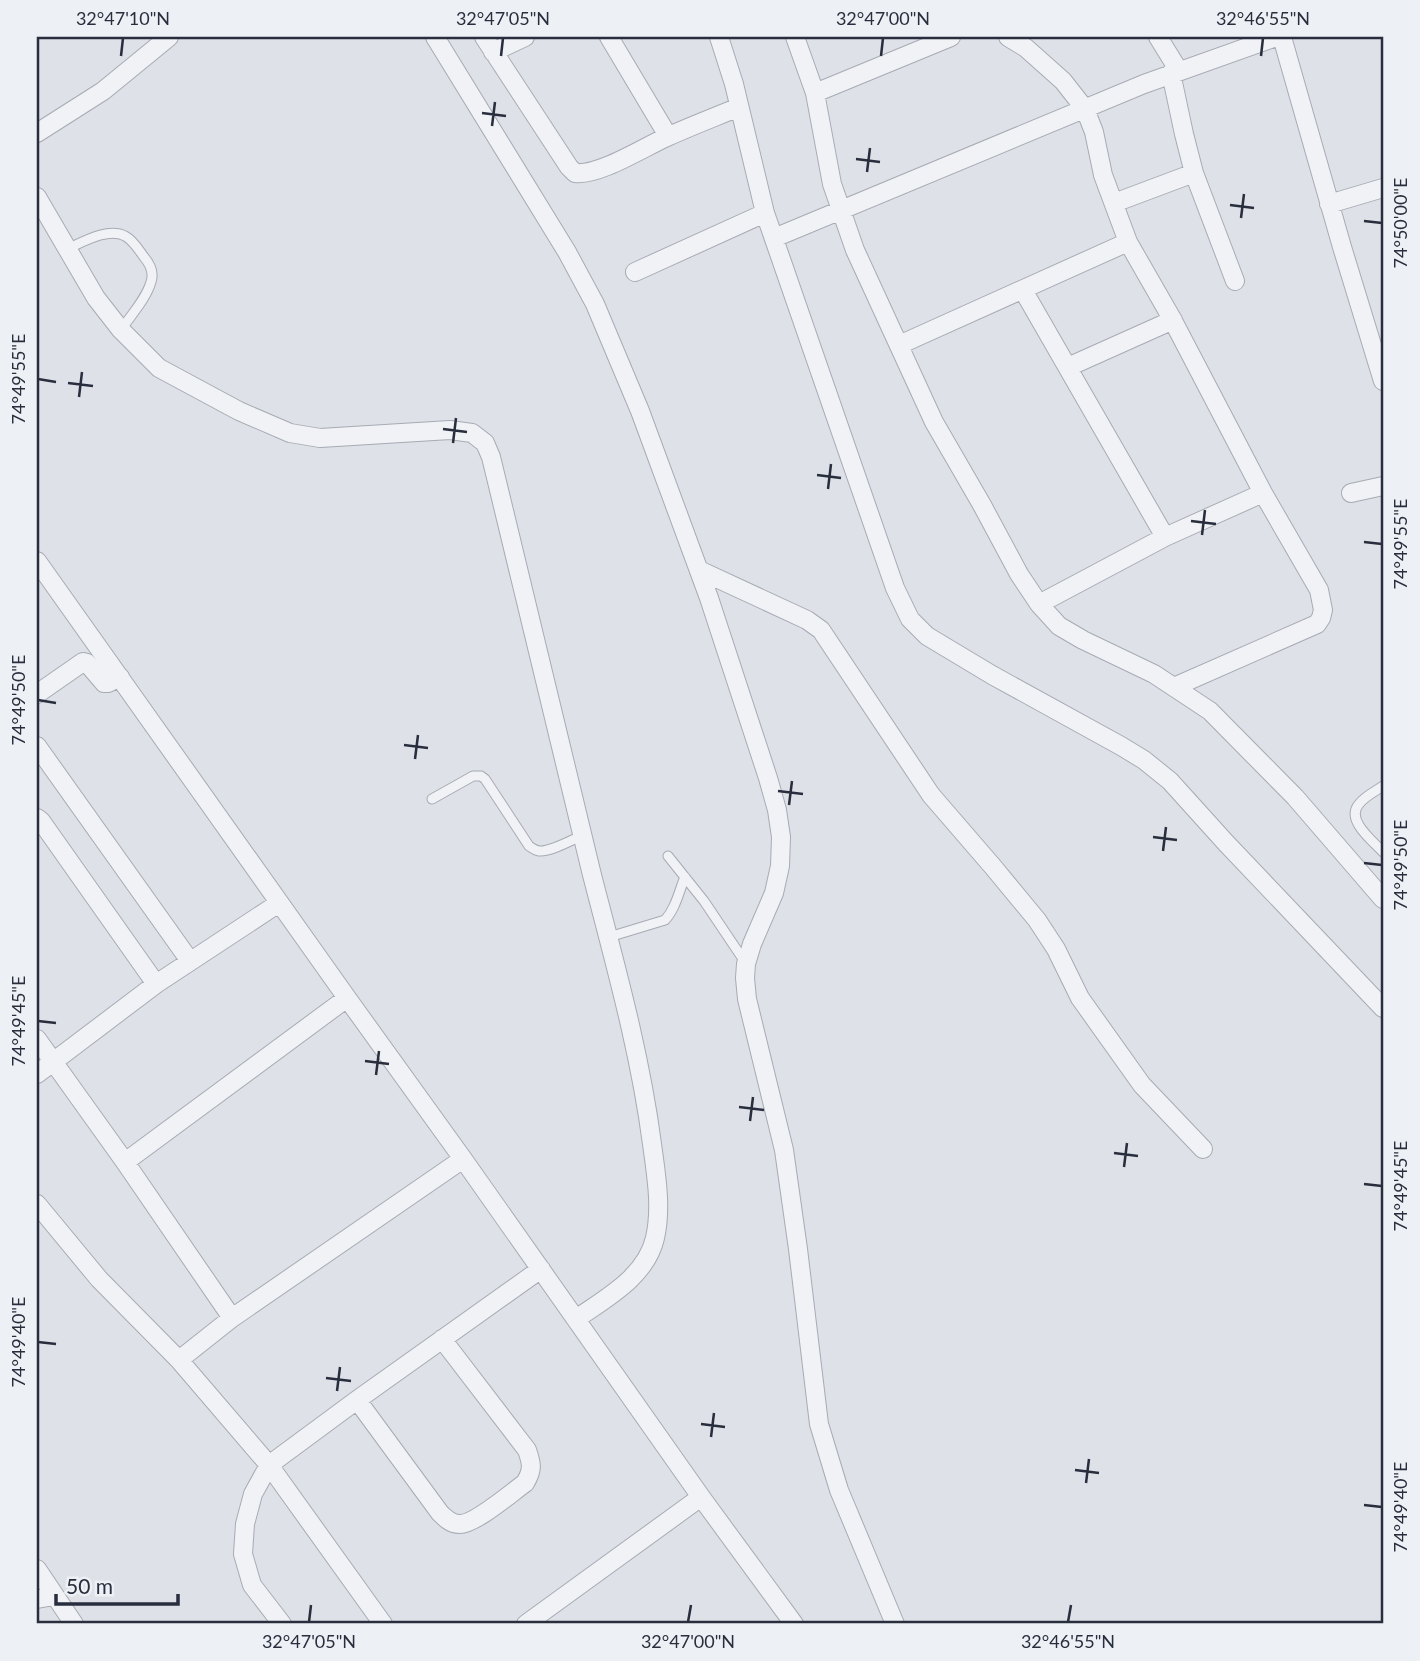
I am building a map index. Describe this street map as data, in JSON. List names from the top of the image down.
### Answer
{
  "scale_bar": "50 m",
  "coordinates": [
    "32°47'10\"N",
    "32°47'05\"N",
    "32°47'00\"N",
    "32°46'55\"N",
    "74°50'00\"E",
    "74°49'55\"E",
    "74°49'50\"E",
    "74°49'45\"E",
    "74°49'40\"E"
  ]
}
